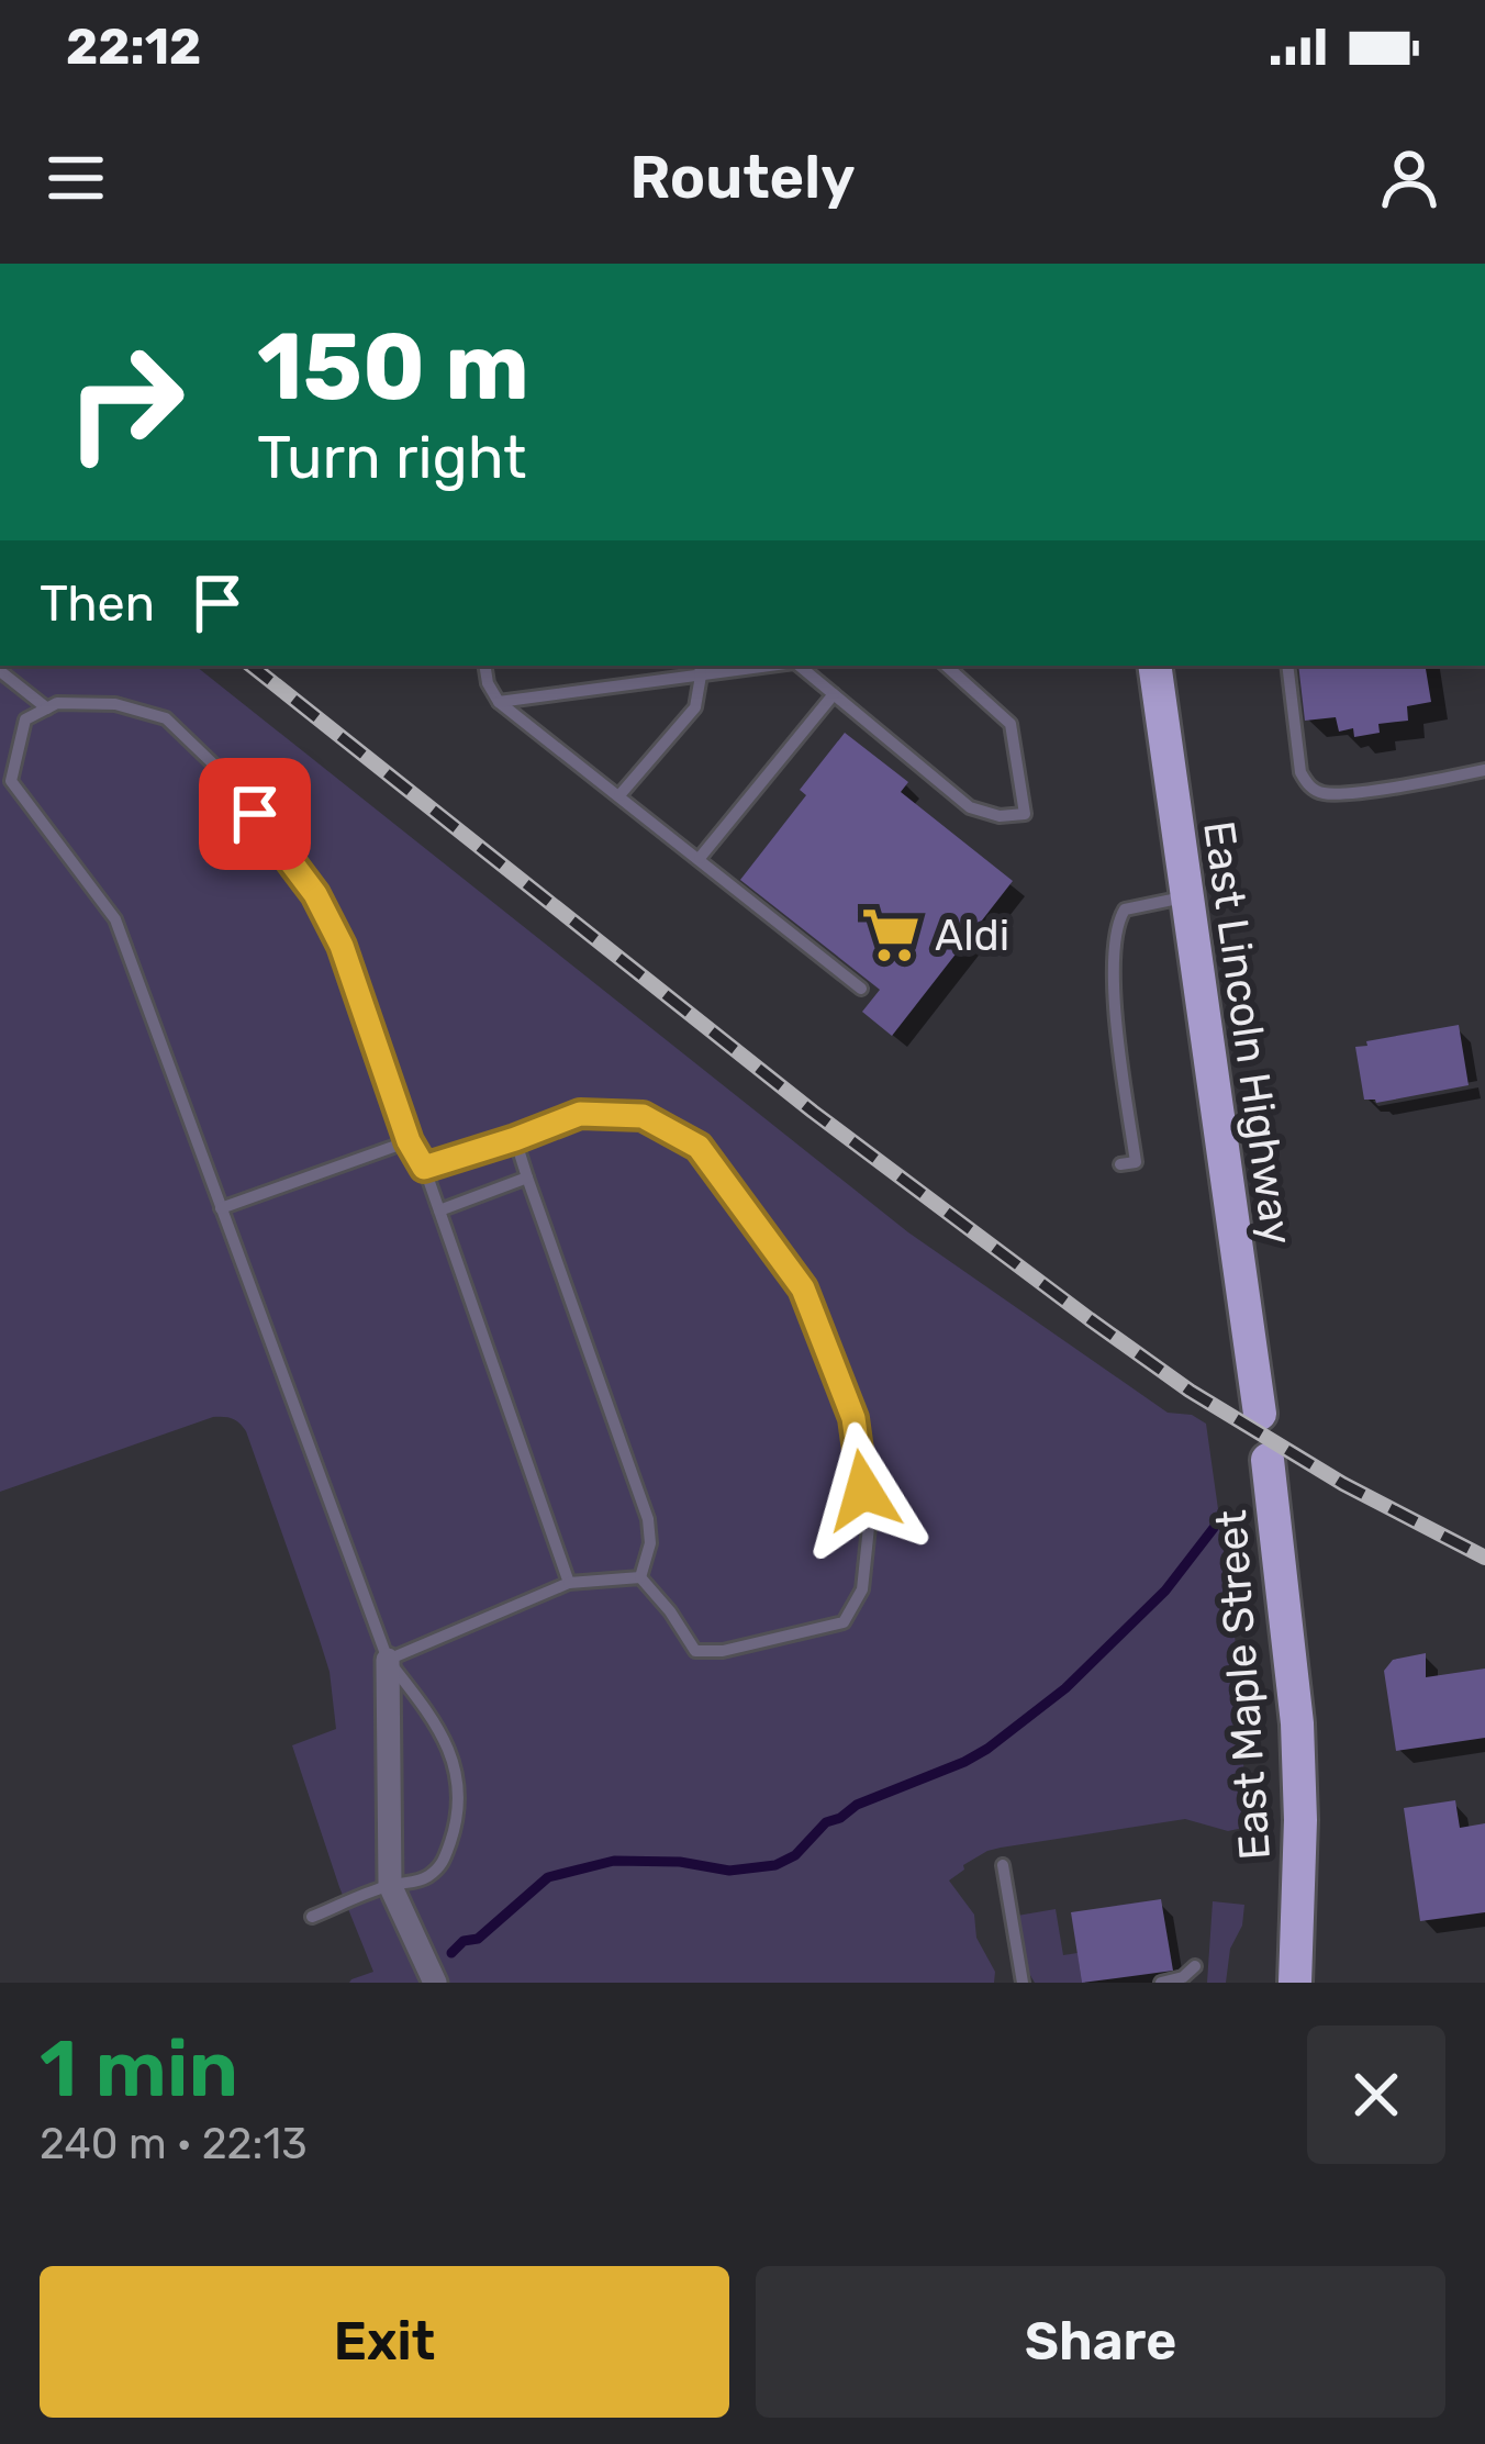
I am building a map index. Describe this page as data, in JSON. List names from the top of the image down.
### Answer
{
  "streets": {
    "main road": ["East Lincoln Highway", "East Maple Street"]
  },
  "places": {
    "supermarket": ["Aldi"]
  },
  "page": {
    "status": "22:12",
    "header": "Routely",
    "turn": ["150 m", "Turn right"],
    "then": "Then",
    "heading": ["1 min", "240 m · 22:13"],
    "buttons": ["Exit", "Share"]
  }
}
